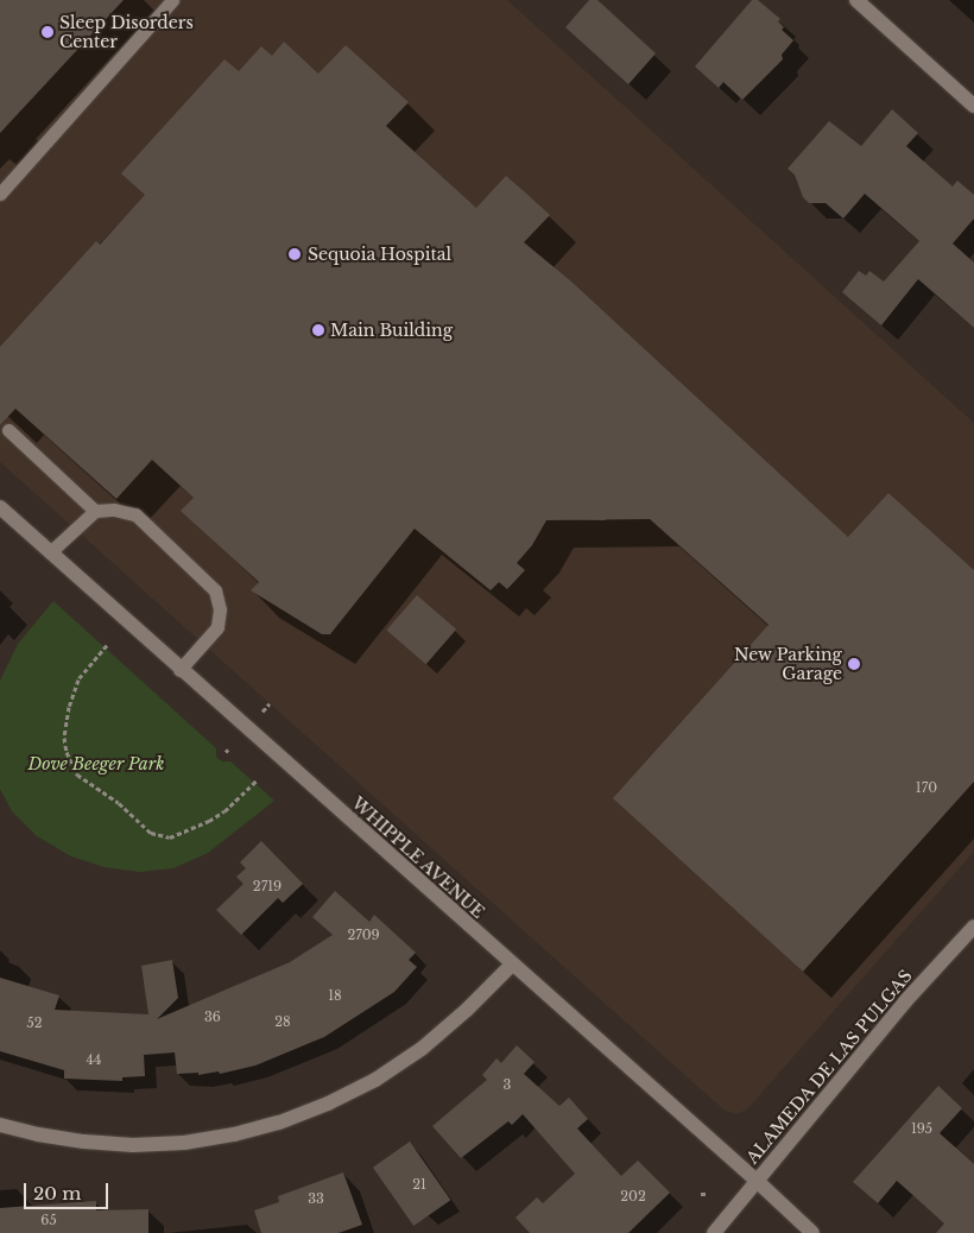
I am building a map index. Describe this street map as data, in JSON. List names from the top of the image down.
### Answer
{
  "streets": {
    "street": ["WHIPPLE AVENUE", "ALAMEDA DE LAS PULGAS"]
  },
  "crossings": [
    ["WHIPPLE AVENUE", "ALAMEDA DE LAS PULGAS"]
  ],
  "parks": ["Dove Beeger Park"],
  "places": [
    "Sleep Disorders Center",
    "Sequoia Hospital",
    "Main Building",
    "New Parking Garage"
  ],
  "house_numbers": [
    "170",
    "2719",
    "2709",
    "18",
    "36",
    "28",
    "52",
    "44",
    "3",
    "195",
    "21",
    "202",
    "33",
    "65"
  ],
  "scale_bar": "20 m"
}
